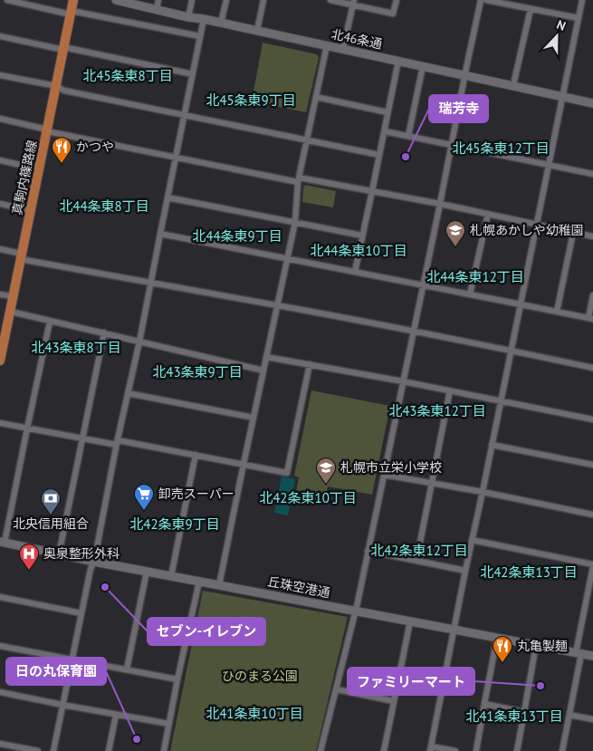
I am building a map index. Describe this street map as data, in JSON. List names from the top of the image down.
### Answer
{
  "streets": {
    "main road": ["北46条通", "真駒内篠路線", "丘珠空港通"]
  },
  "districts": [
    "北45条東8丁目",
    "北45条東9丁目",
    "北45条東12丁目",
    "北44条東8丁目",
    "北44条東9丁目",
    "北44条東10丁目",
    "北44条東12丁目",
    "北43条東8丁目",
    "北43条東9丁目",
    "北43条東12丁目",
    "北42条東10丁目",
    "北42条東9丁目",
    "北42条東12丁目",
    "北42条東13丁目",
    "北41条東10丁目",
    "北41条東13丁目"
  ],
  "parks": ["ひのまる公園"],
  "places": {
    "other": [
      "瑞芳寺",
      "セブン-イレブン",
      "ファミリーマート",
      "日の丸保育園"
    ],
    "restaurant": ["かつや", "丸亀製麺"],
    "school or university": ["札幌あかしや幼稚園", "札幌市立栄小学校"],
    "supermarket": ["卸売スーパー"],
    "bank": ["北央信用組合"],
    "hospital": ["奥泉整形外科"]
  },
  "north": "top"
}
